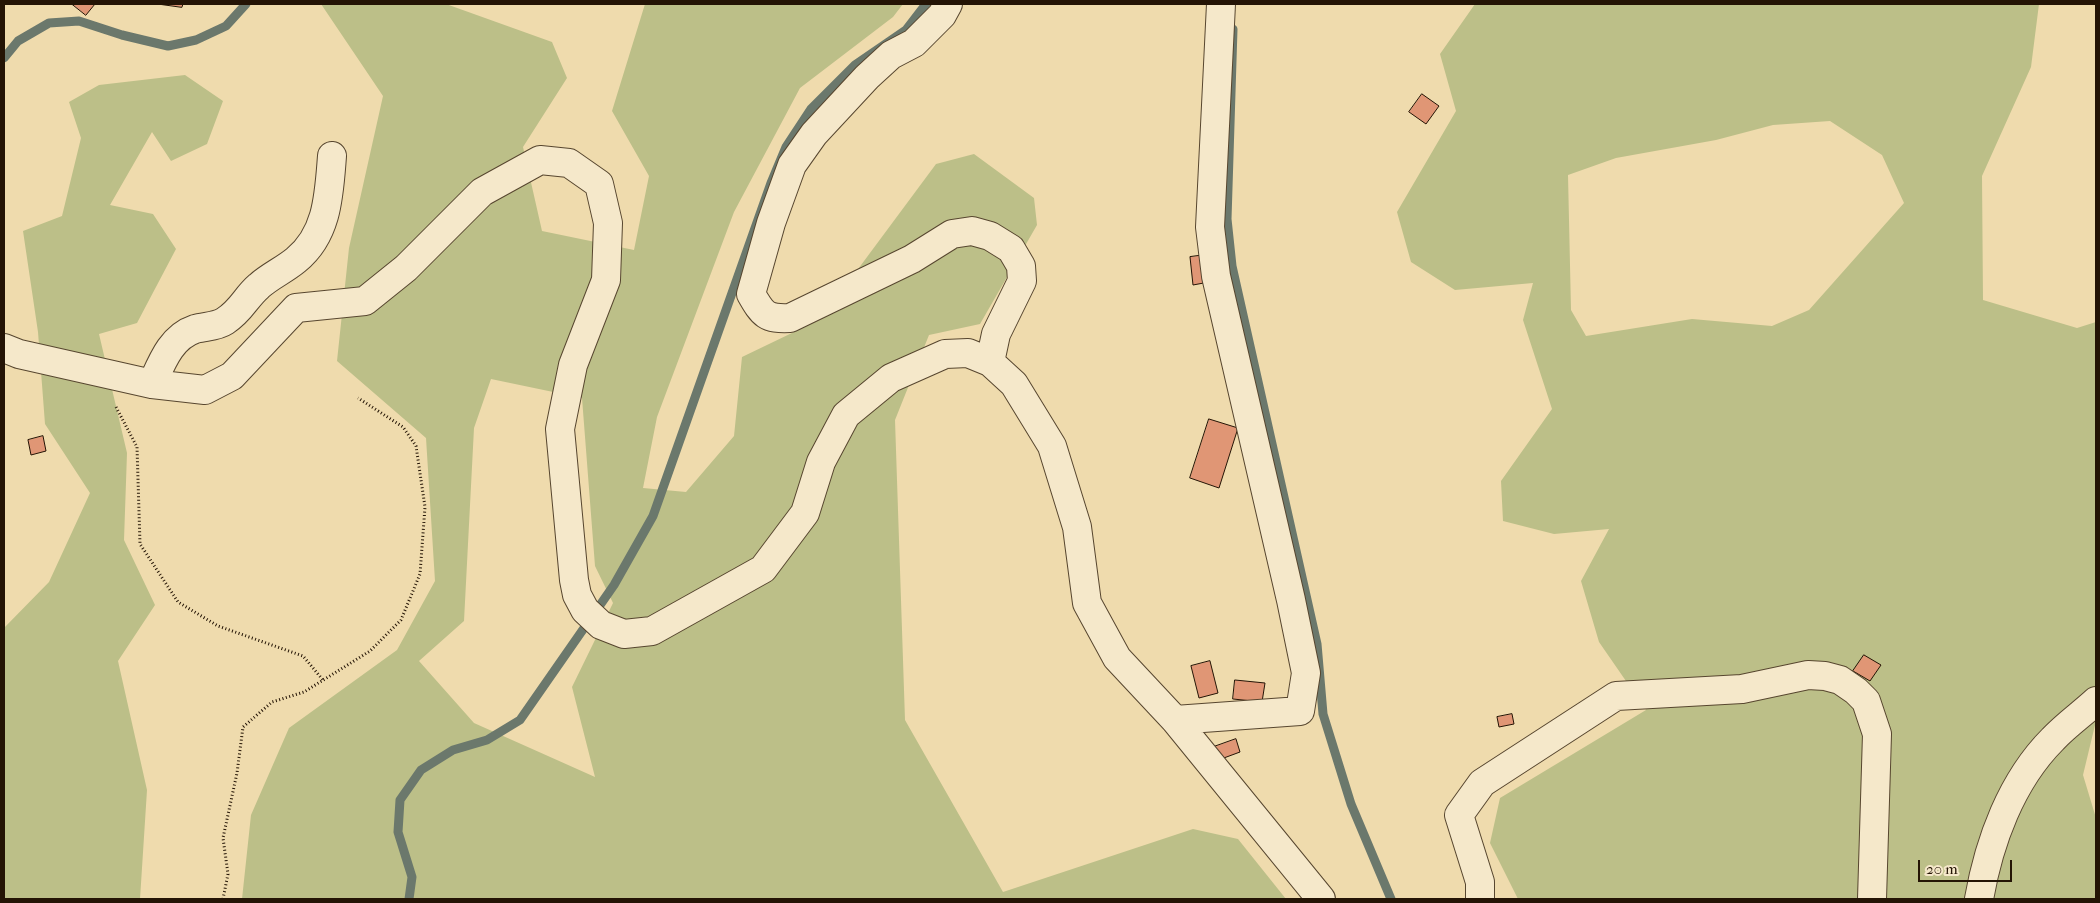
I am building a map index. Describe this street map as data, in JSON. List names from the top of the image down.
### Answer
{
  "scale_bar": "20 m"
}
